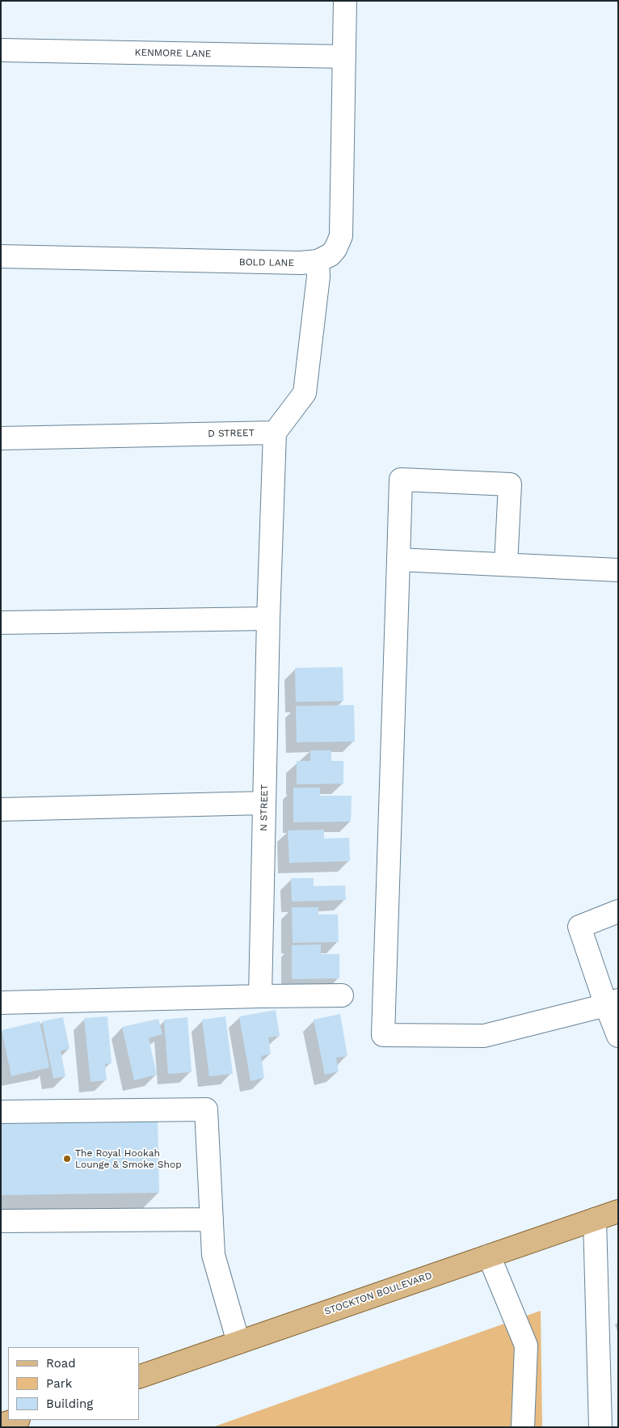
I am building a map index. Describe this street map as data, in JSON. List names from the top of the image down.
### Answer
{
  "streets": {
    "main road": ["STOCKTON BOULEVARD"],
    "street": [
      "KENMORE LANE",
      "BOLD LANE",
      "D STREET",
      "N STREET"
    ]
  },
  "crossings": [
    ["KENMORE LANE", "BOLD LANE"]
  ],
  "places": ["The Royal Hookah Lounge & Smoke Shop"],
  "legend": ["Road", "Park", "Building"]
}
